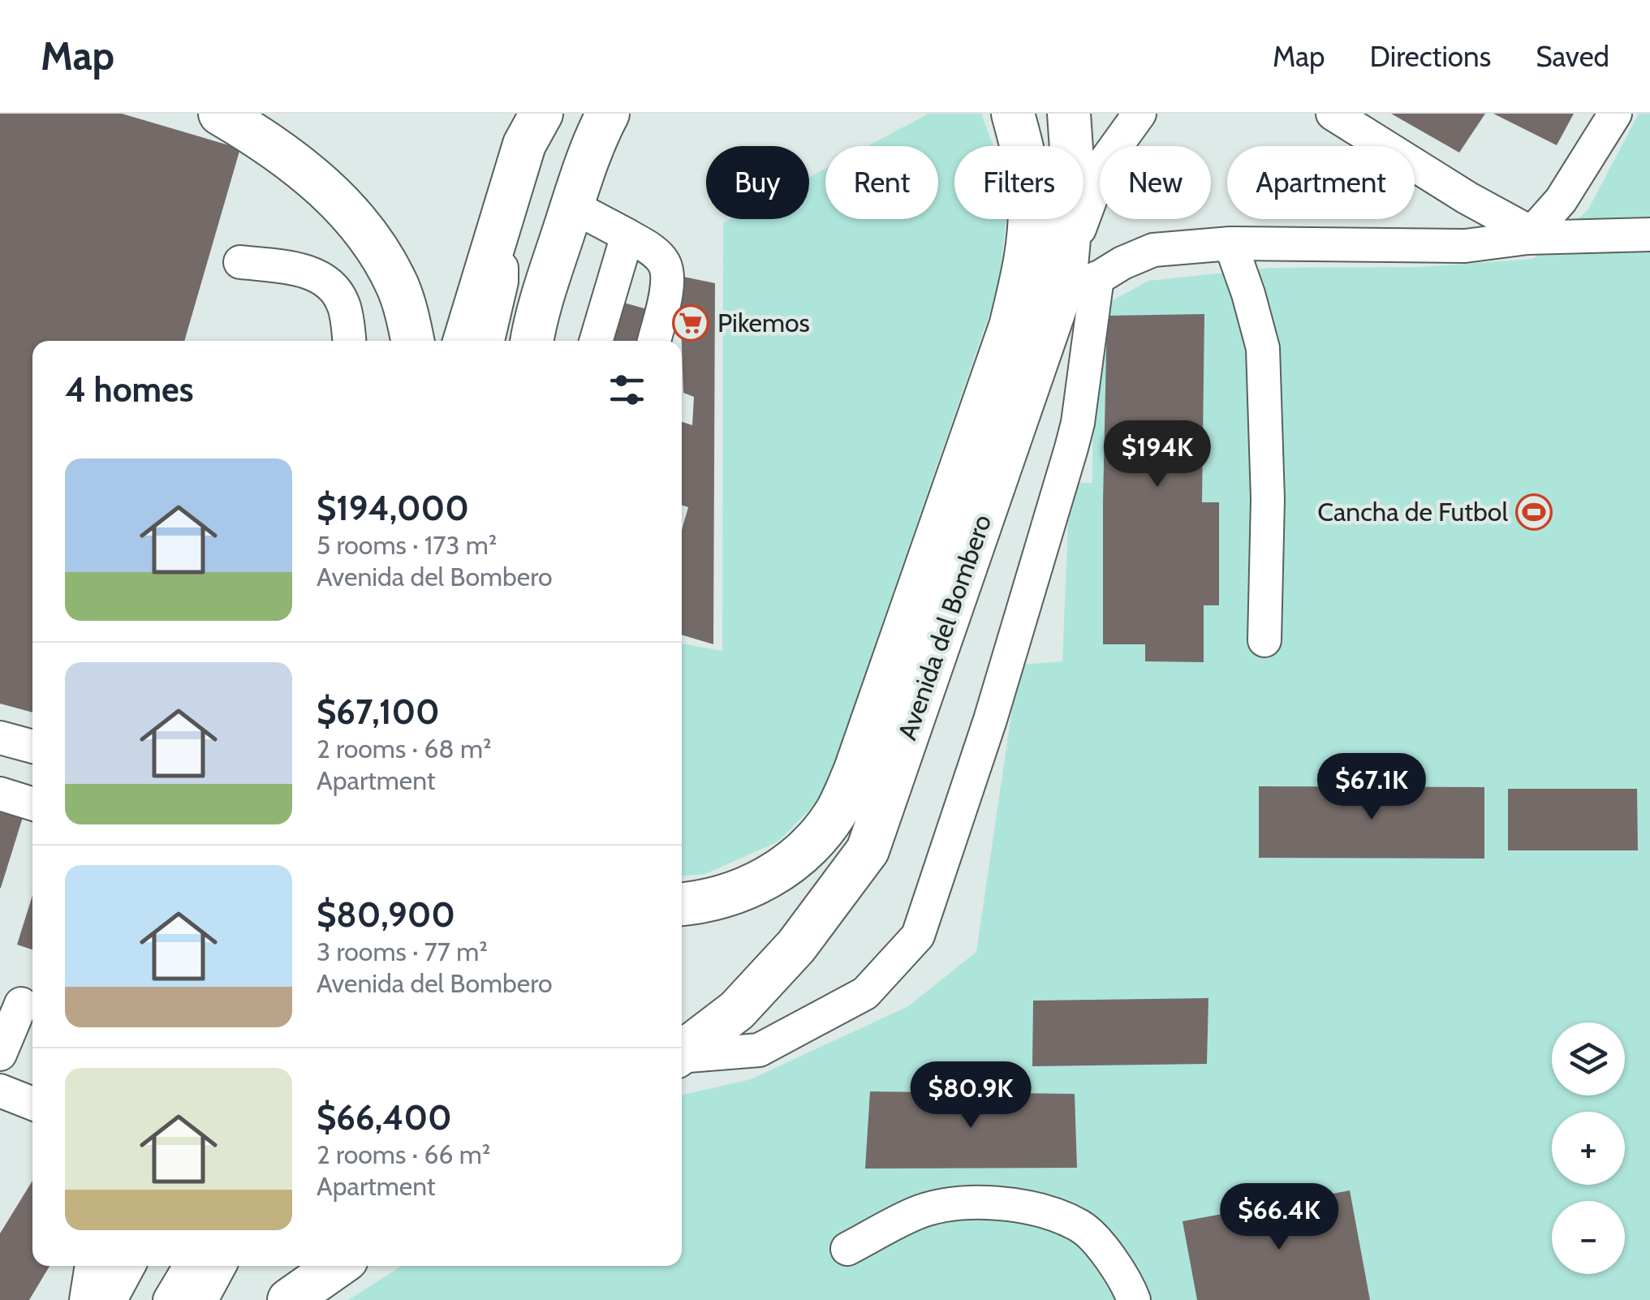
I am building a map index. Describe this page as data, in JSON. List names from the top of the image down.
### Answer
{
  "streets": {
    "main road": ["Avenida del Bombero"]
  },
  "places": {
    "supermarket": ["Pikemos"],
    "sports": ["Cancha de Futbol"]
  },
  "page": {
    "header": "Map",
    "nav": ["Map", "Directions", "Saved"],
    "chip": [
      "Buy",
      "Rent",
      "Filters",
      "New",
      "Apartment"
    ],
    "heading": "4 homes",
    "price": [
      "$194K",
      "$67.1K",
      "$80.9K",
      "$66.4K"
    ],
    "list": [
      {
        "name": "$194,000",
        "note": "5 rooms · 173 m² · Avenida del Bombero"
      },
      {
        "name": "$67,100",
        "note": "2 rooms · 68 m² · Apartment"
      },
      {
        "name": "$80,900",
        "note": "3 rooms · 77 m² · Avenida del Bombero"
      },
      {
        "name": "$66,400",
        "note": "2 rooms · 66 m² · Apartment"
      }
    ],
    "map_buttons": ["+", "−"]
  }
}
